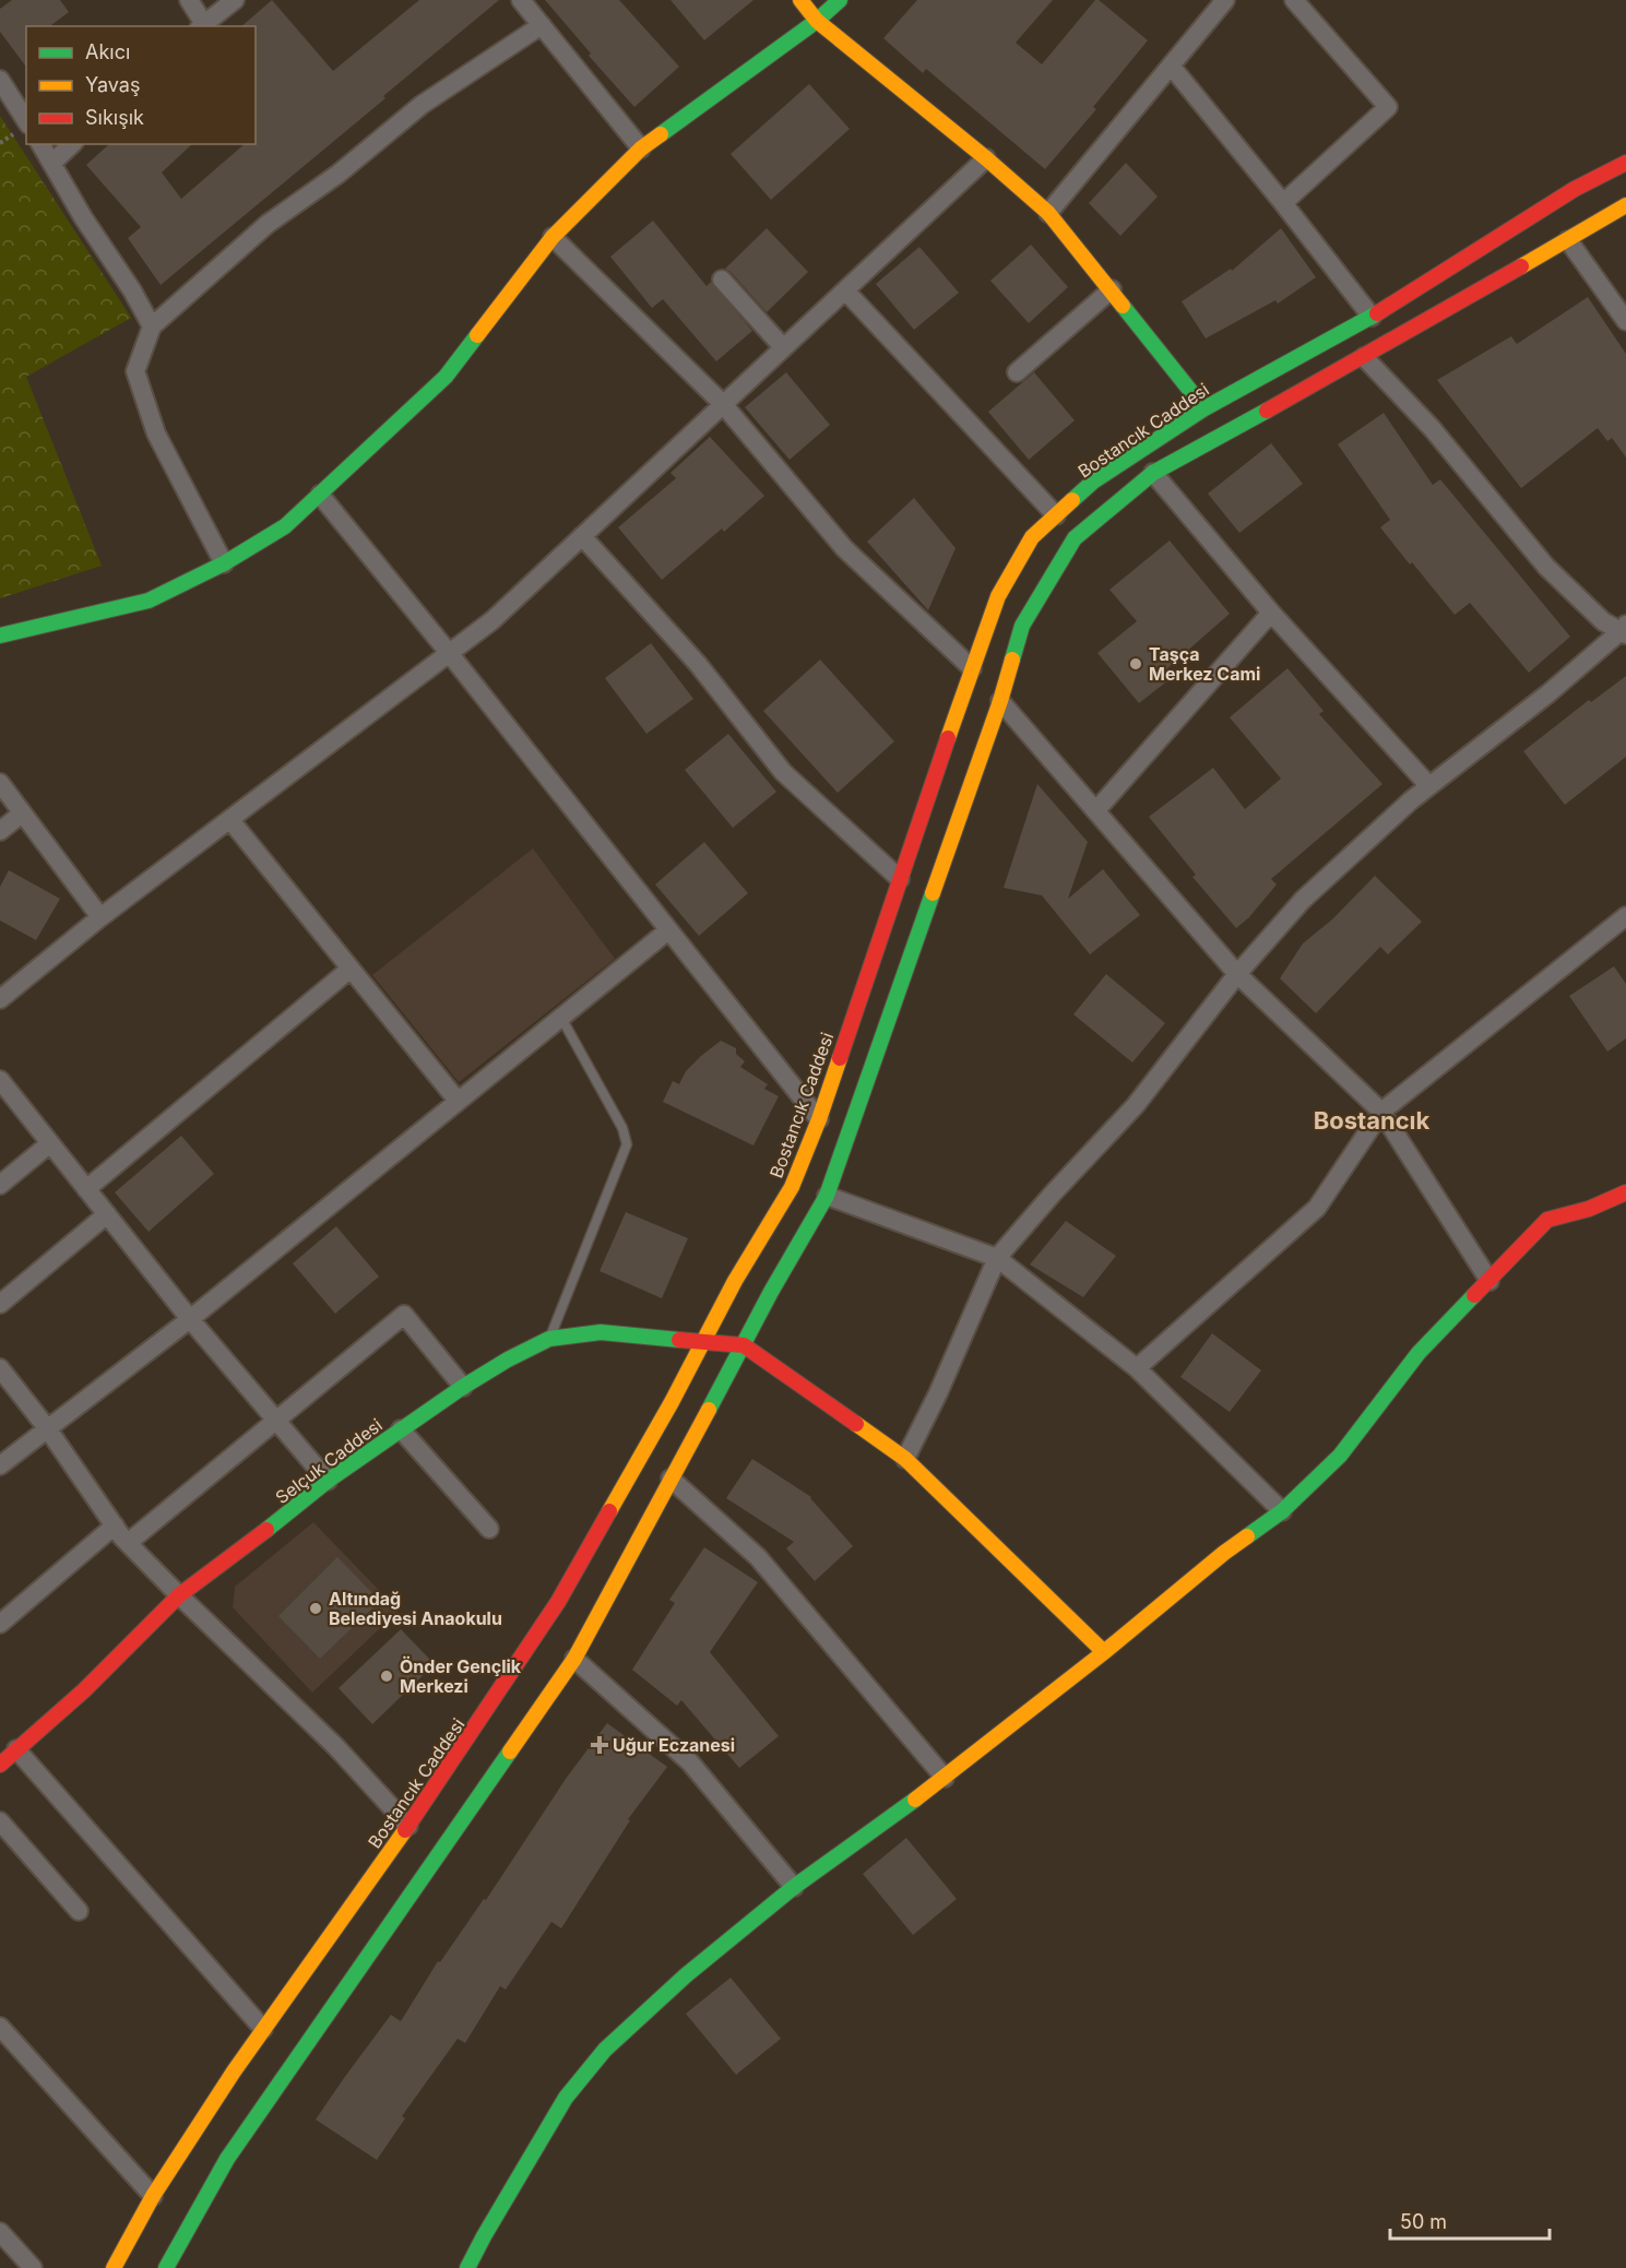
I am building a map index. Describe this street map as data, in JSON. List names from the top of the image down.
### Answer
{
  "streets": {
    "main road": ["Bostancık Caddesi", "Selçuk Caddesi"]
  },
  "crossings": [
    ["Bostancık Caddesi", "Selçuk Caddesi"]
  ],
  "districts": ["Bostancık"],
  "places": {
    "other": ["Taşça Merkez Cami", "Altındağ Belediyesi Anaokulu", "Önder Gençlik Merkezi"],
    "health": ["Uğur Eczanesi"]
  },
  "legend": ["Akıcı", "Yavaş", "Sıkışık"],
  "scale_bar": "50 m"
}
